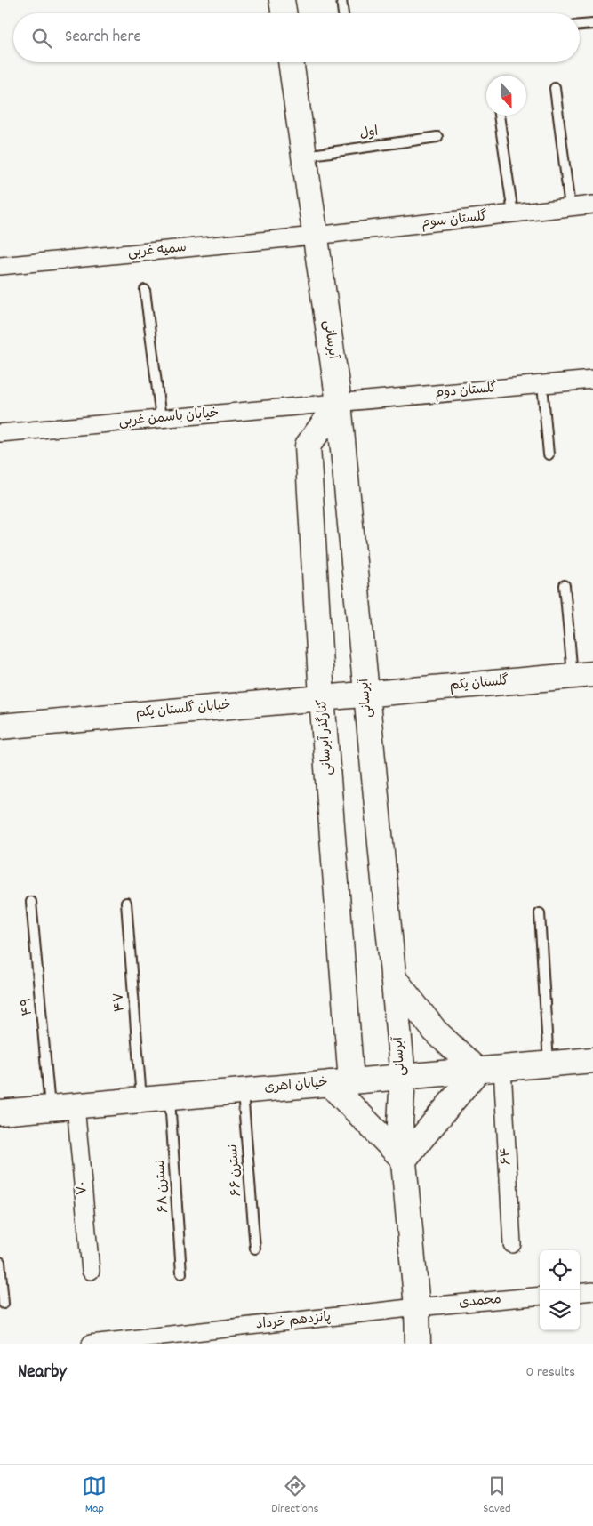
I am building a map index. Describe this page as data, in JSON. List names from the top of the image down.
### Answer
{
  "streets": {
    "street": [
      "گلستان سوم",
      "سمیه غربی",
      "آبرسانی",
      "گلستان دوم",
      "خیابان یاسمن غربی",
      "گلستان یکم",
      "خیابان گلستان یکم",
      "کنارگذر آبرسانی",
      "خیابان اهری",
      "۶۴",
      "۷۰",
      "محمدی",
      "پانزدهم خرداد"
    ],
    "lane": [
      "اول",
      "۴۷",
      "۴۹",
      "نسترن ۶۶",
      "نسترن ۶۸"
    ]
  },
  "crossings": [
    ["اول", "آبرسانی"],
    ["گلستان سوم", "سمیه غربی"],
    ["گلستان سوم", "آبرسانی"],
    ["سمیه غربی", "آبرسانی"],
    ["آبرسانی", "گلستان دوم"],
    ["آبرسانی", "خیابان یاسمن غربی"],
    ["آبرسانی", "گلستان یکم"],
    ["آبرسانی", "خیابان گلستان یکم"],
    ["آبرسانی", "کنارگذر آبرسانی"],
    ["آبرسانی", "خیابان اهری"],
    ["آبرسانی", "محمدی"],
    ["آبرسانی", "پانزدهم خرداد"],
    ["گلستان دوم", "خیابان یاسمن غربی"],
    ["گلستان دوم", "کنارگذر آبرسانی"],
    ["خیابان یاسمن غربی", "کنارگذر آبرسانی"],
    ["گلستان یکم", "خیابان گلستان یکم"],
    ["خیابان گلستان یکم", "کنارگذر آبرسانی"],
    ["کنارگذر آبرسانی", "خیابان اهری"],
    ["۴۷", "خیابان اهری"],
    ["۴۹", "خیابان اهری"],
    ["خیابان اهری", "۶۴"],
    ["خیابان اهری", "نسترن ۶۶"],
    ["خیابان اهری", "نسترن ۶۸"],
    ["خیابان اهری", "۷۰"],
    ["محمدی", "پانزدهم خرداد"]
  ],
  "north": "bottom",
  "page": {
    "search": "Search here",
    "heading": ["Nearby", "0 results"],
    "nav": ["Map", "Directions", "Saved"]
  }
}
